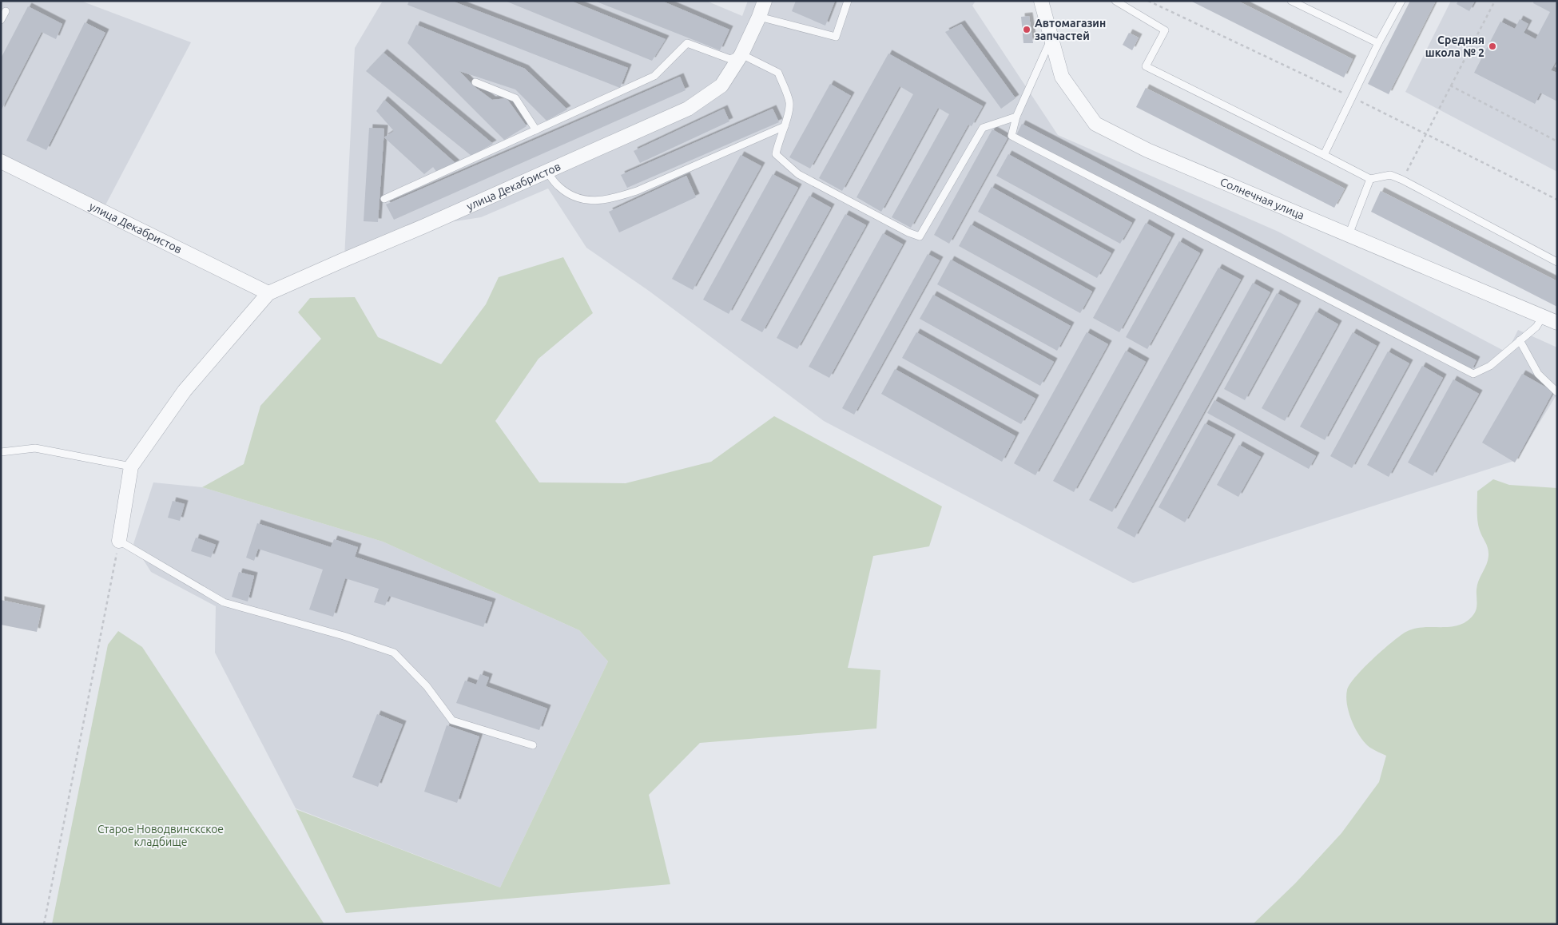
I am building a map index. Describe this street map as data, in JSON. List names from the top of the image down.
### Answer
{
  "streets": {
    "street": ["улица Декабристов", "Солнечная улица"]
  },
  "parks": ["Старое Новодвинскское кладбище"],
  "places": ["Автомагазин запчастей", "Средняя школа № 2"]
}
